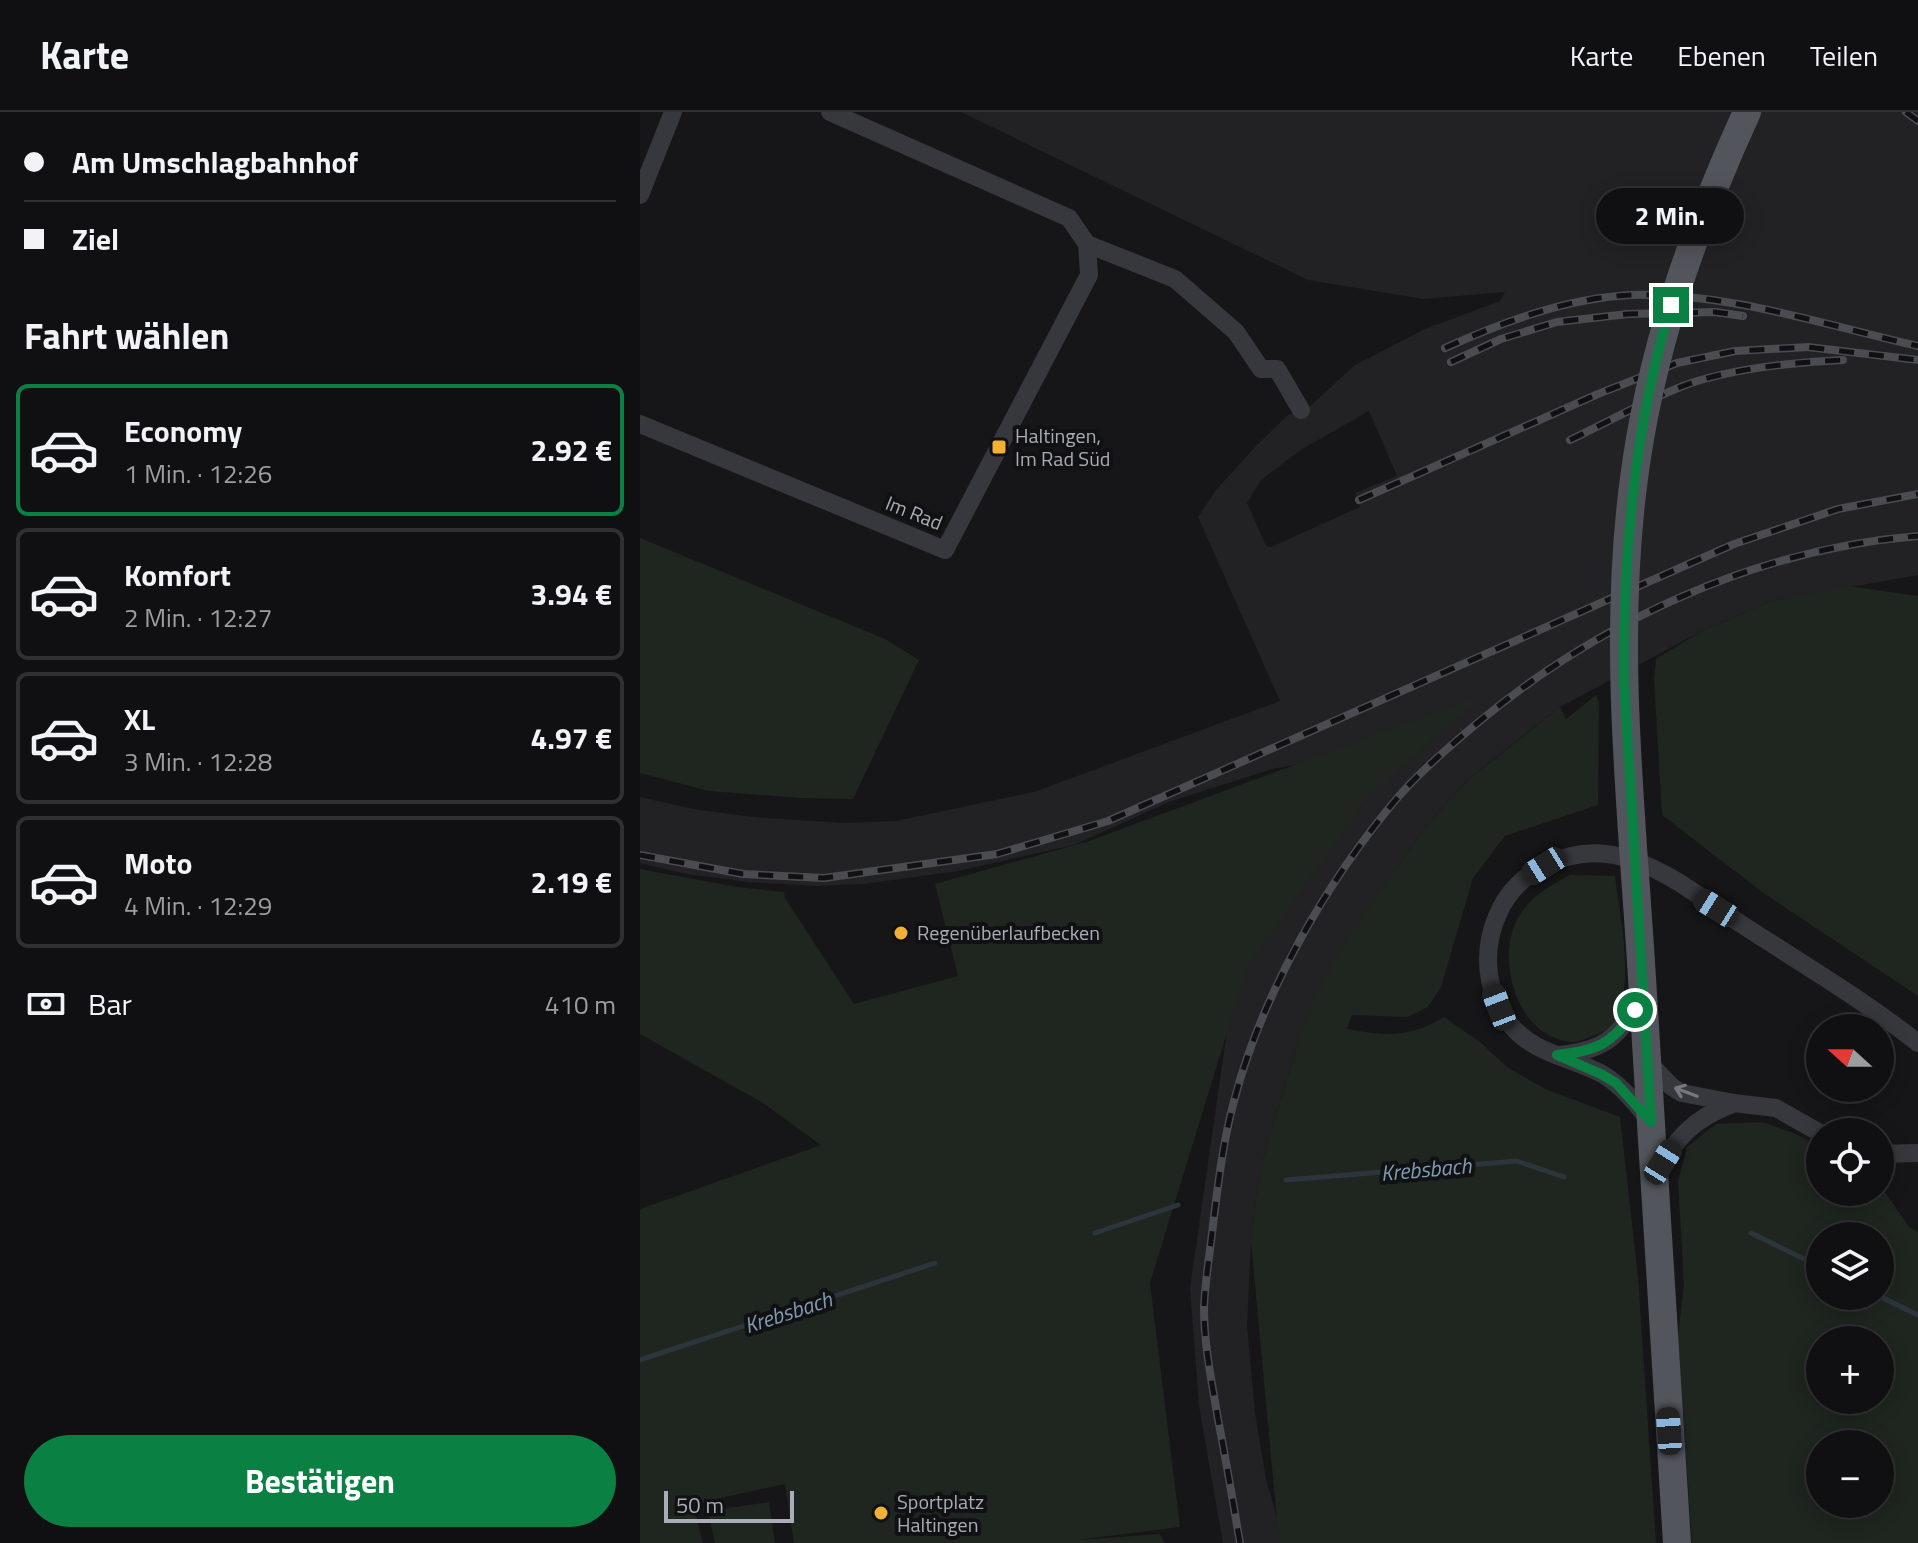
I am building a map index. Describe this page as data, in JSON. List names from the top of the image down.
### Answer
{
  "streets": {
    "street": ["Im Rad"]
  },
  "water": ["Krebsbach"],
  "places": {
    "transit": ["Haltingen, Im Rad Süd"],
    "other": ["Regenüberlaufbecken", "Sportplatz Haltingen"]
  },
  "scale_bar": "50 m",
  "north": "left",
  "page": {
    "header": "Karte",
    "nav": ["Karte", "Ebenen", "Teilen"],
    "banner": ["Am Umschlagbahnhof", "Ziel"],
    "bubble": "2 Min.",
    "heading": "Fahrt wählen",
    "list": [
      {
        "name": "Economy",
        "note": "1 Min. · 12:26",
        "value": "2.92 €"
      },
      {
        "name": "Komfort",
        "note": "2 Min. · 12:27",
        "value": "3.94 €"
      },
      {
        "name": "XL",
        "note": "3 Min. · 12:28",
        "value": "4.97 €"
      },
      {
        "name": "Moto",
        "note": "4 Min. · 12:29",
        "value": "2.19 €"
      }
    ],
    "pay": ["Bar", "410 m"],
    "map_buttons": ["+", "−"],
    "buttons": "Bestätigen",
    "scale": "50 m"
  }
}
